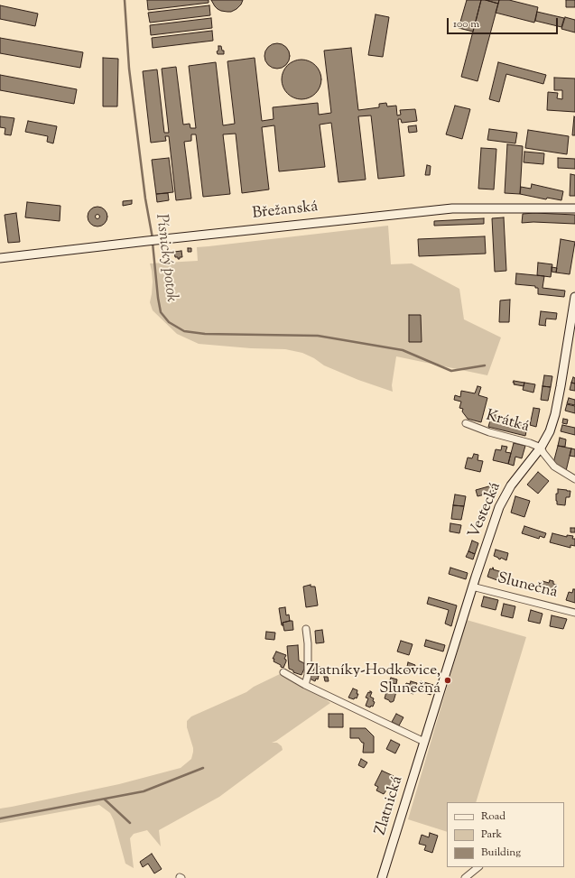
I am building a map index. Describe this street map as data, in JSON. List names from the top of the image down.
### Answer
{
  "streets": {
    "street": [
      "Břežanská",
      "Krátká",
      "Vestecká",
      "Slunečná",
      "Zlatnická"
    ]
  },
  "crossings": [
    ["Krátká", "Vestecká"],
    ["Vestecká", "Slunečná"],
    ["Vestecká", "Zlatnická"]
  ],
  "water": ["Písnický potok"],
  "places": ["Zlatníky-Hodkovice, Slunečná"],
  "legend": ["Road", "Park", "Building"],
  "scale_bar": "100 m"
}
